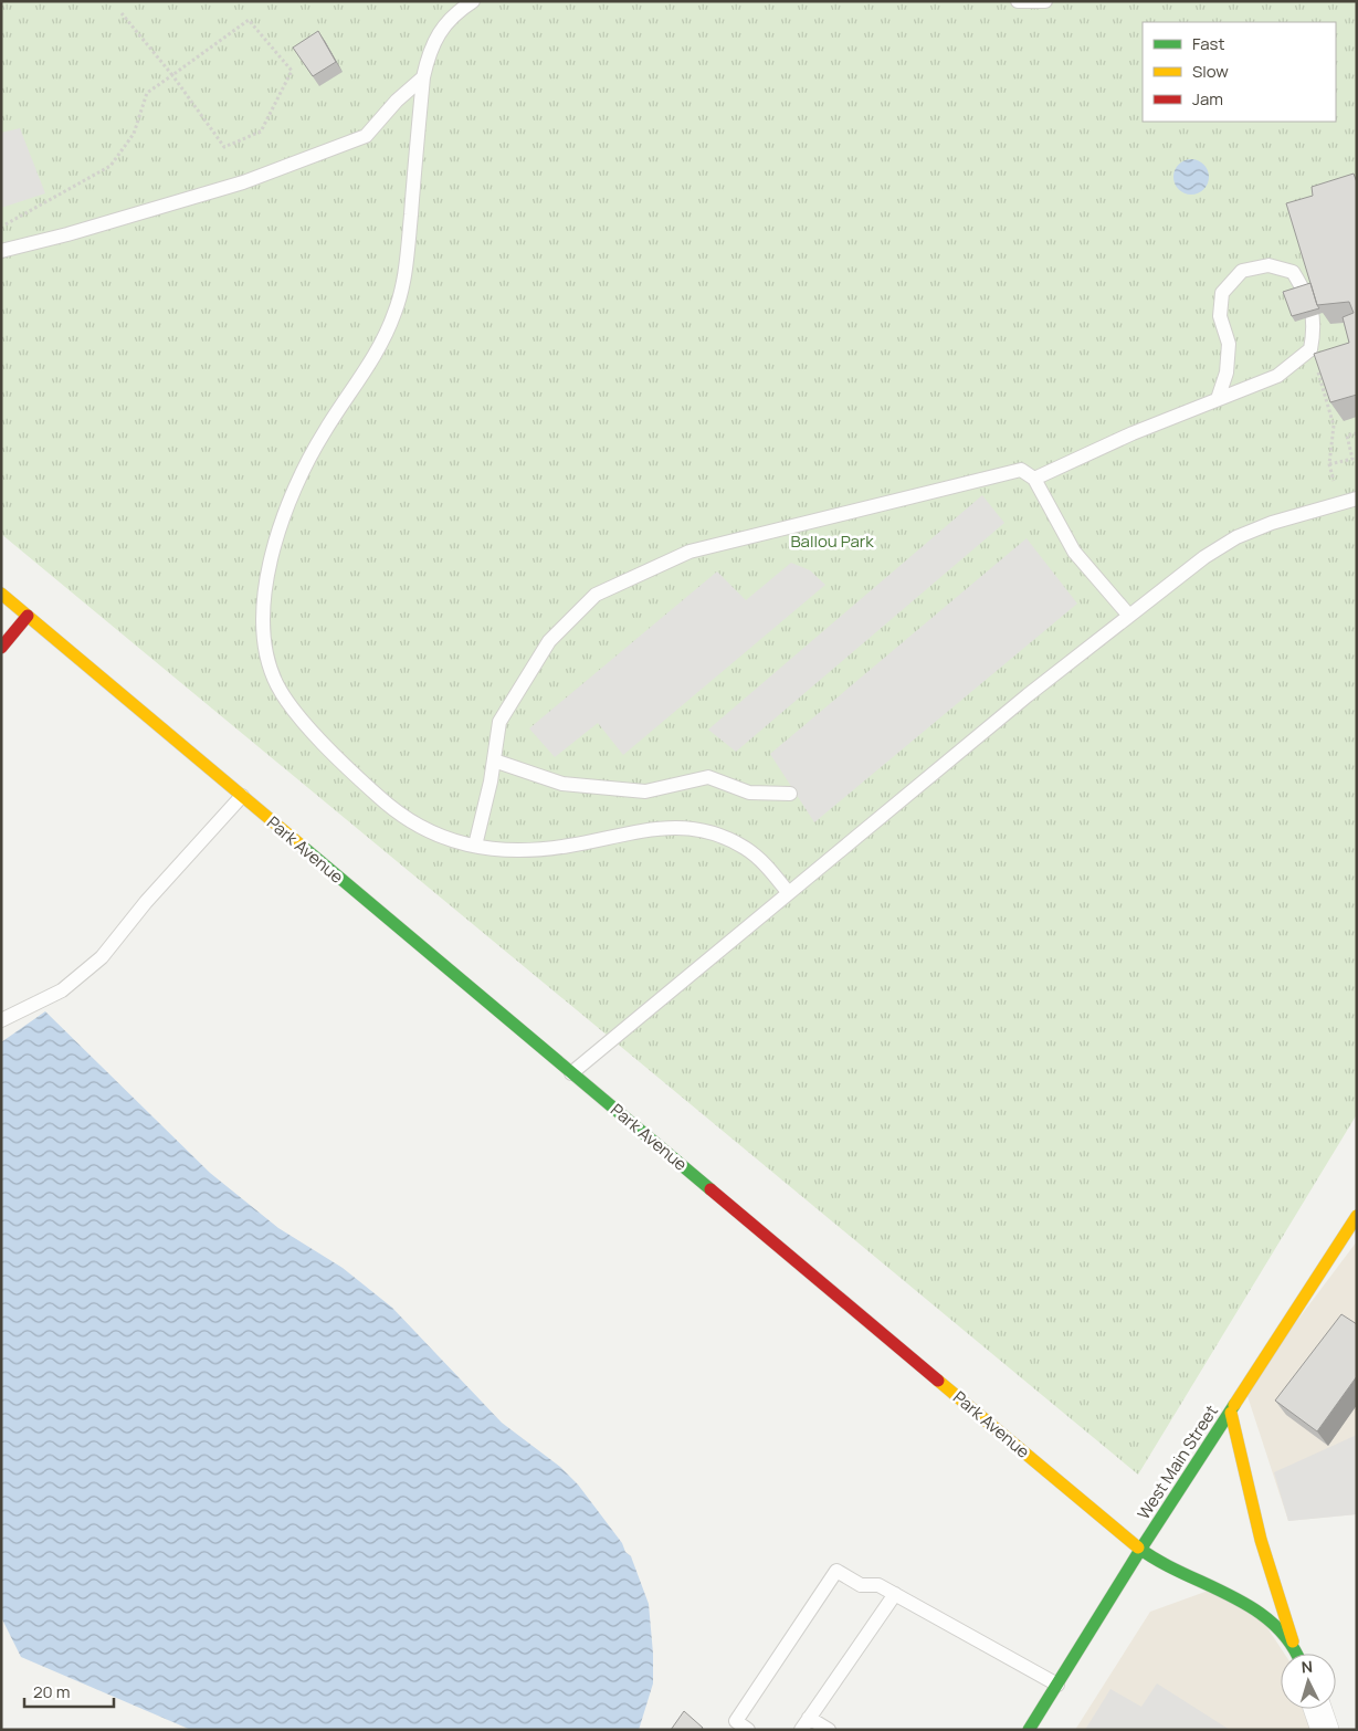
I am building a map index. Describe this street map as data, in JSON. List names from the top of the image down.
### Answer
{
  "streets": {
    "main road": ["Park Avenue", "West Main Street"]
  },
  "crossings": [
    ["Park Avenue", "West Main Street"]
  ],
  "parks": ["Ballou Park"],
  "legend": ["Fast", "Slow", "Jam"],
  "scale_bar": "20 m",
  "north": "top"
}
